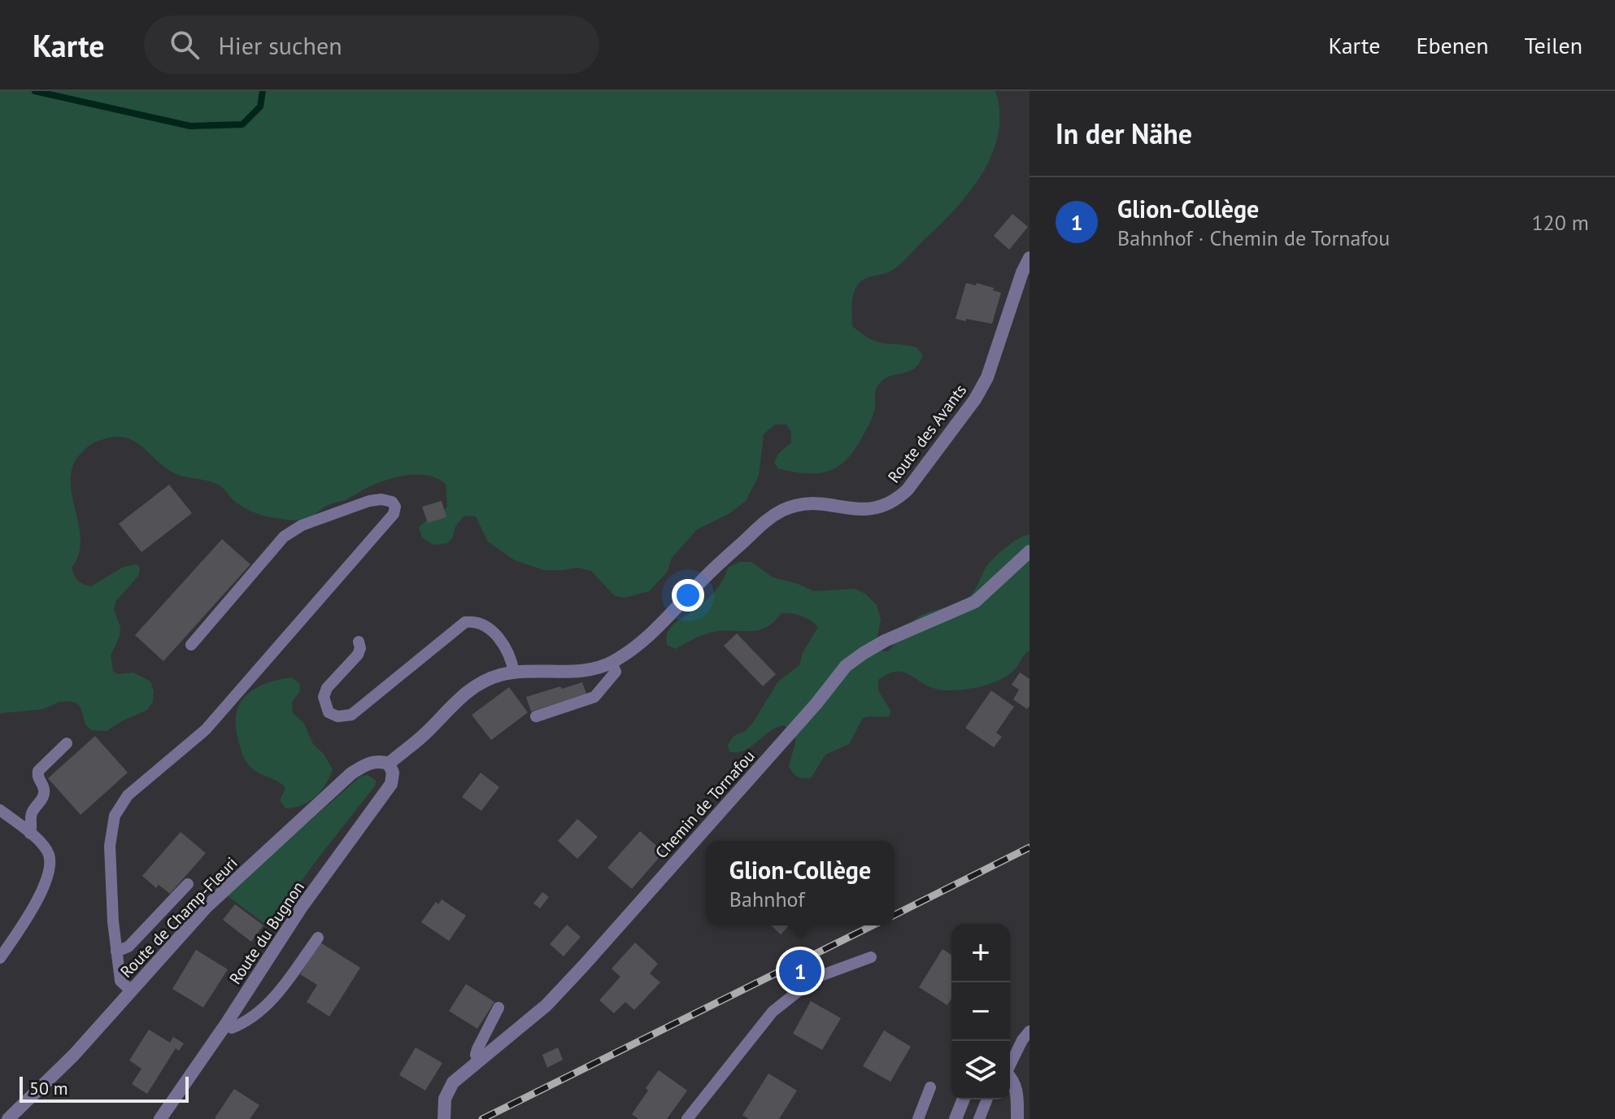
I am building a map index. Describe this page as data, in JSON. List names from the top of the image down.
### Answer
{
  "streets": {
    "street": [
      "Route des Avants",
      "Chemin de Tornafou",
      "Route de Champ-Fleuri",
      "Route du Bugnon"
    ]
  },
  "crossings": [
    ["Route des Avants", "Route de Champ-Fleuri"],
    ["Route des Avants", "Route du Bugnon"],
    ["Route de Champ-Fleuri", "Route du Bugnon"]
  ],
  "scale_bar": "50 m",
  "page": {
    "header": "Karte",
    "search": "Hier suchen",
    "nav": ["Karte", "Ebenen", "Teilen"],
    "heading": "In der Nähe",
    "list": [
      {
        "mark": "1",
        "name": "Glion-Collège",
        "note": "Bahnhof · Chemin de Tornafou",
        "value": "120 m"
      }
    ],
    "popup": ["Glion-Collège", "Bahnhof"],
    "map_buttons": ["+", "−"],
    "pins": "1",
    "scale": "50 m"
  }
}
